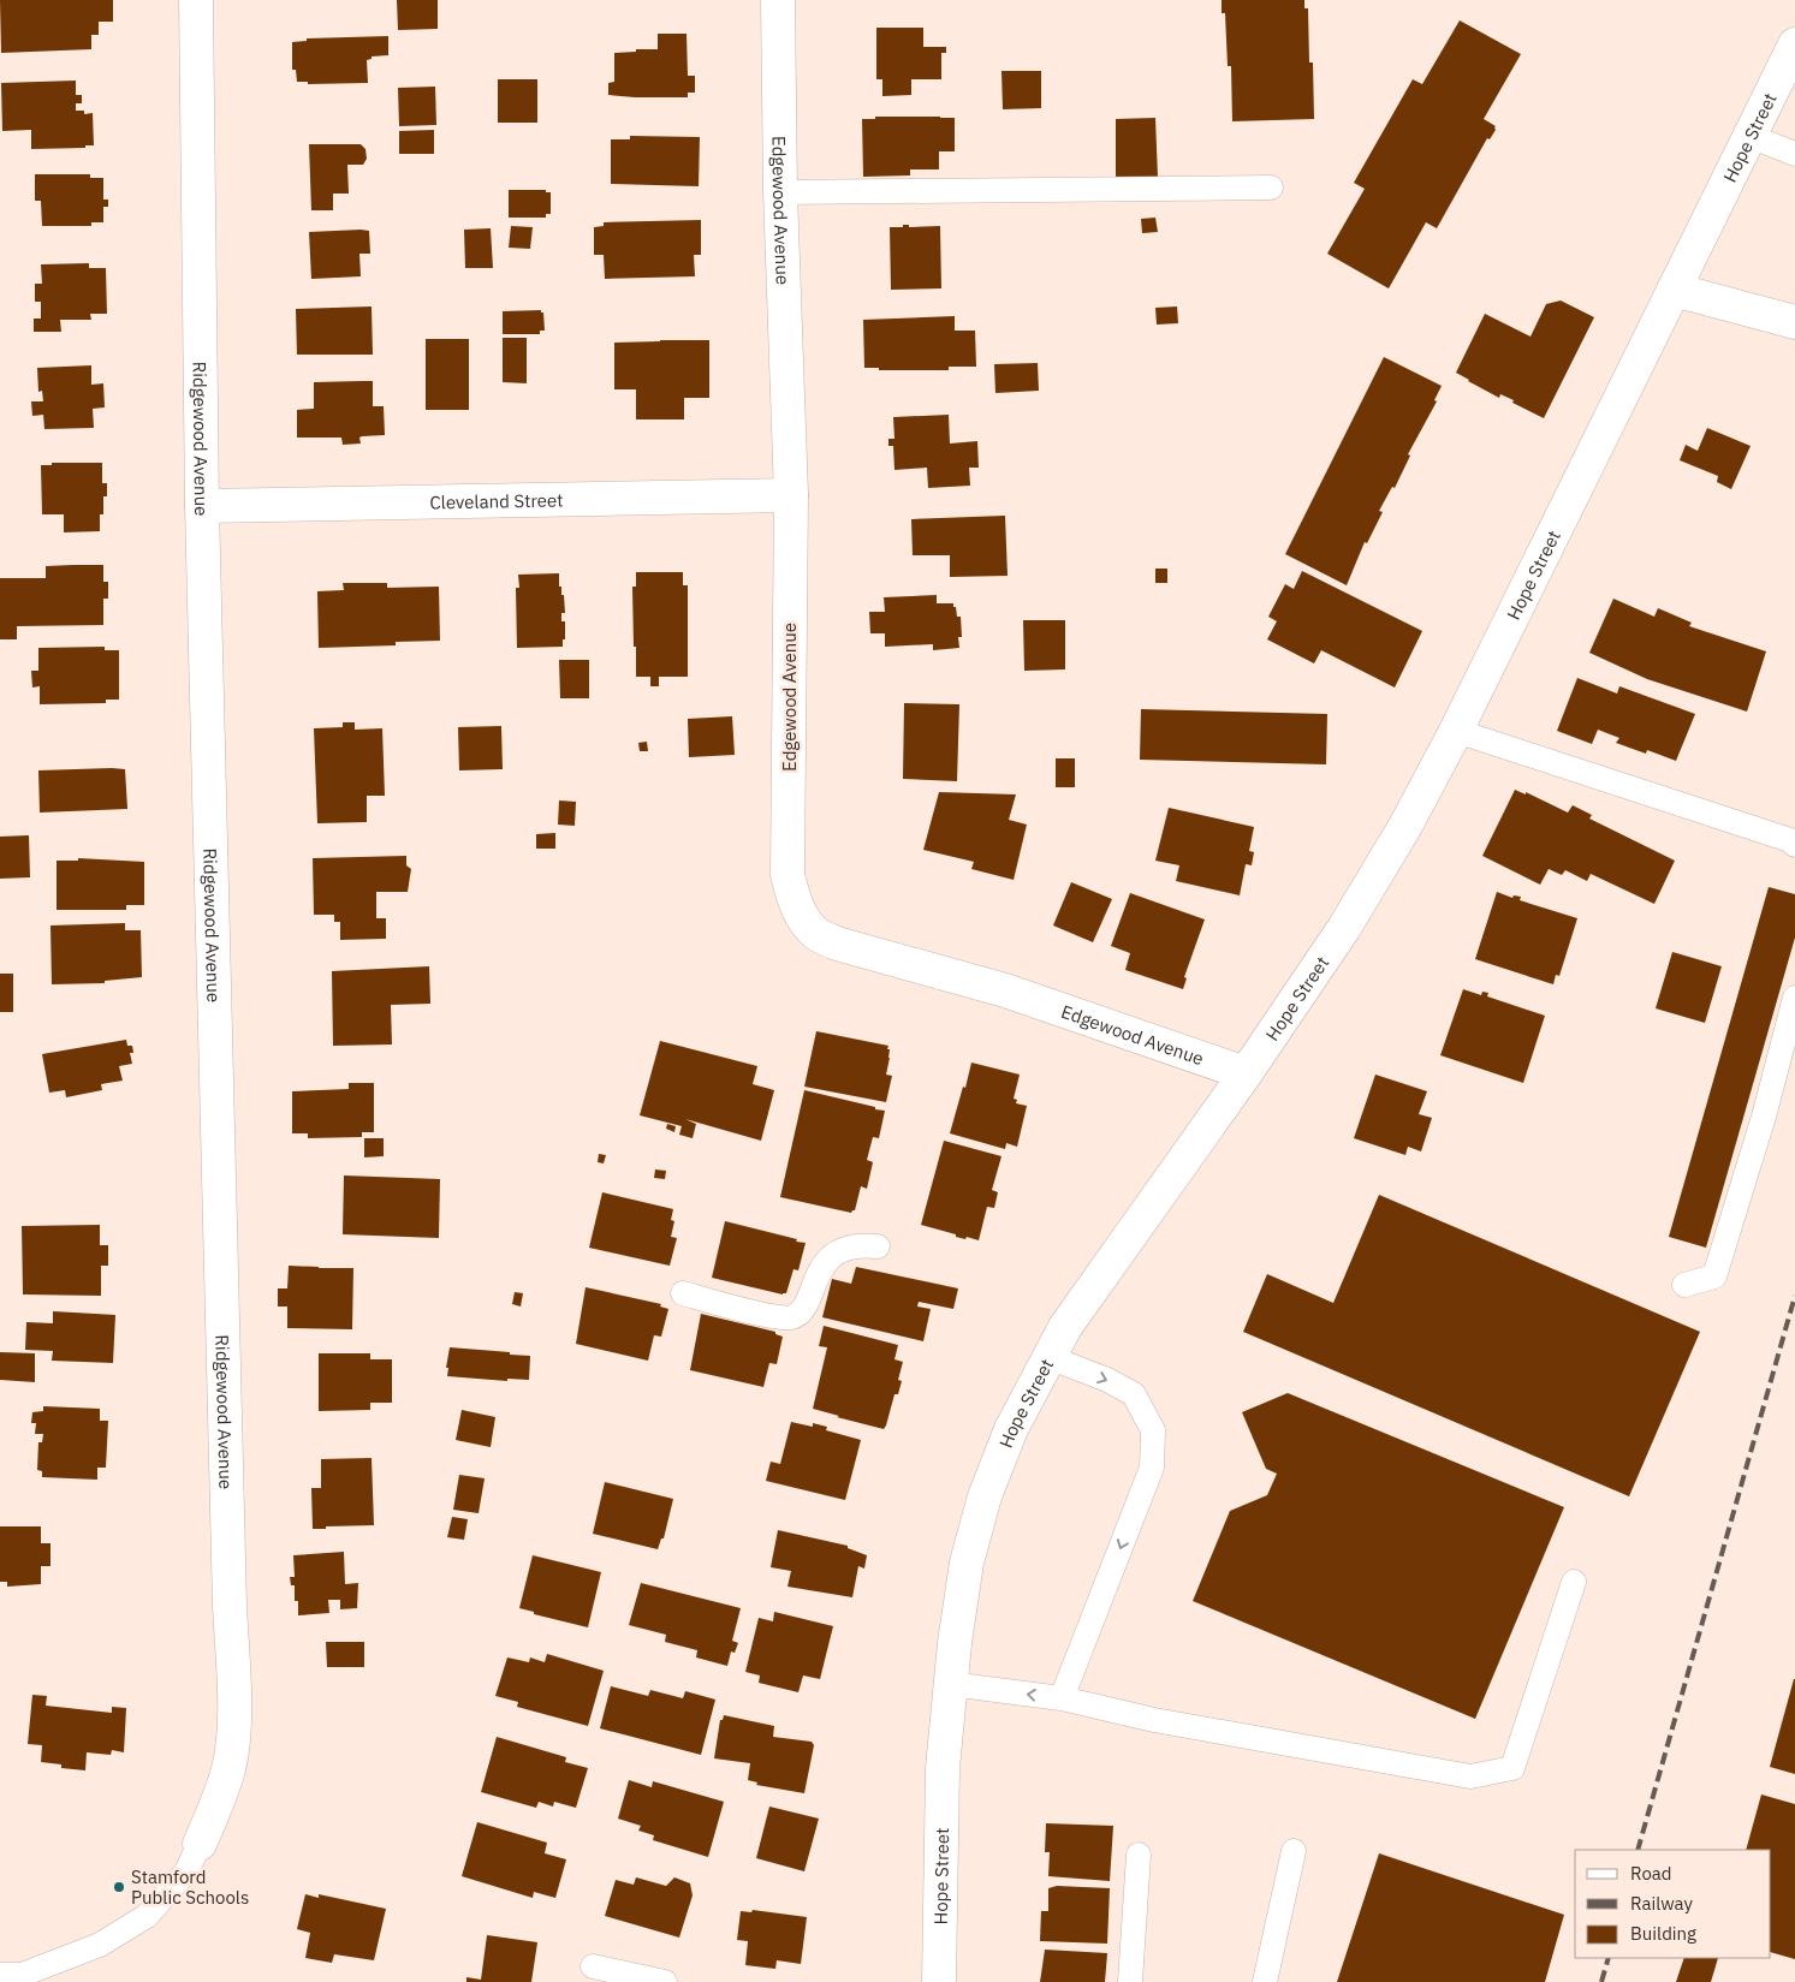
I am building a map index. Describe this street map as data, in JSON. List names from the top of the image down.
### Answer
{
  "streets": {
    "street": [
      "Hope Street",
      "Edgewood Avenue",
      "Ridgewood Avenue",
      "Cleveland Street"
    ]
  },
  "crossings": [
    ["Hope Street", "Edgewood Avenue"],
    ["Edgewood Avenue", "Cleveland Street"],
    ["Ridgewood Avenue", "Cleveland Street"]
  ],
  "places": ["Stamford Public Schools"],
  "legend": ["Road", "Railway", "Building"]
}
